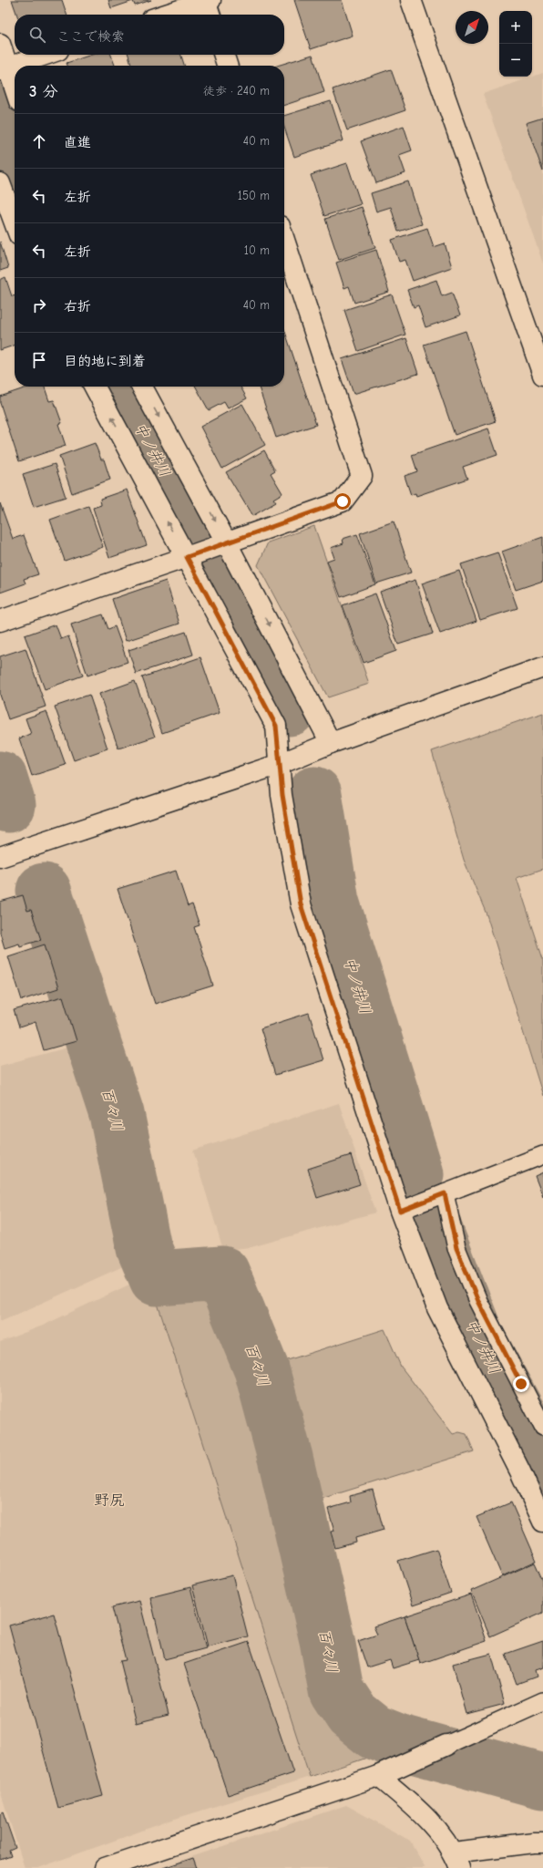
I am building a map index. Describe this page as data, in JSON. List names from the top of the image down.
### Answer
{
  "districts": ["野尻"],
  "water": ["中ノ井川", "百々川"],
  "north": "top right",
  "page": {
    "map_buttons": ["+", "−"],
    "search": "ここで検索",
    "heading": ["3 分", "徒歩 · 240 m"],
    "list": [
      ["直進", "40 m"],
      ["左折", "150 m"],
      ["左折", "10 m"],
      ["右折", "40 m"],
      "目的地に到着"
    ]
  }
}
